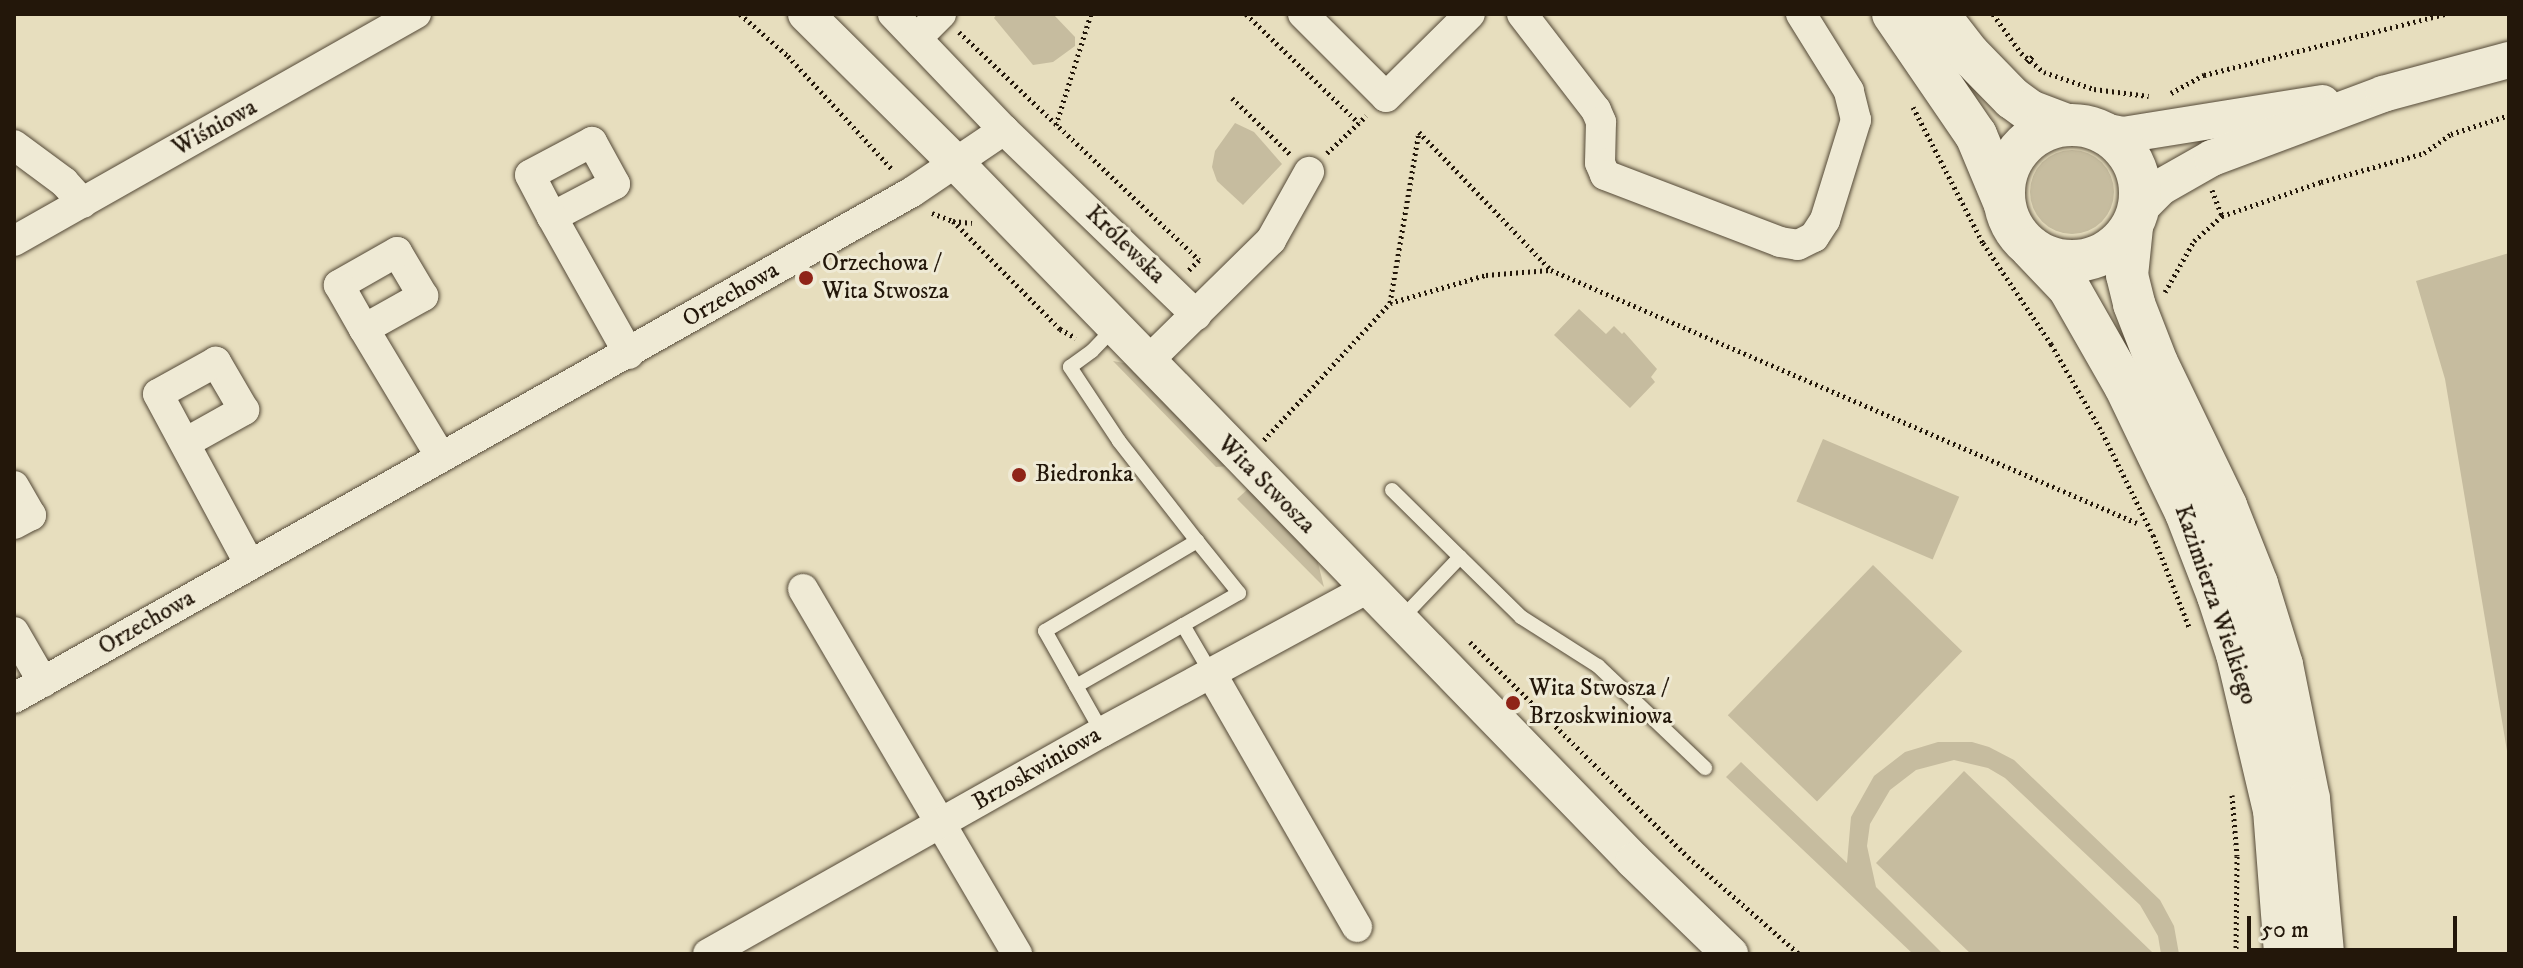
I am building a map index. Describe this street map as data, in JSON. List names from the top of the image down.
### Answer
{
  "streets": {
    "main road": ["Kazimierza Wielkiego"],
    "street": [
      "Wiśniowa",
      "Królewska",
      "Orzechowa",
      "Wita Stwosza",
      "Brzoskwiniowa"
    ]
  },
  "crossings": [
    ["Orzechowa", "Wita Stwosza"],
    ["Wita Stwosza", "Brzoskwiniowa"]
  ],
  "places": ["Orzechowa / Wita Stwosza", "Biedronka", "Wita Stwosza / Brzoskwiniowa"],
  "scale_bar": "50 m"
}
